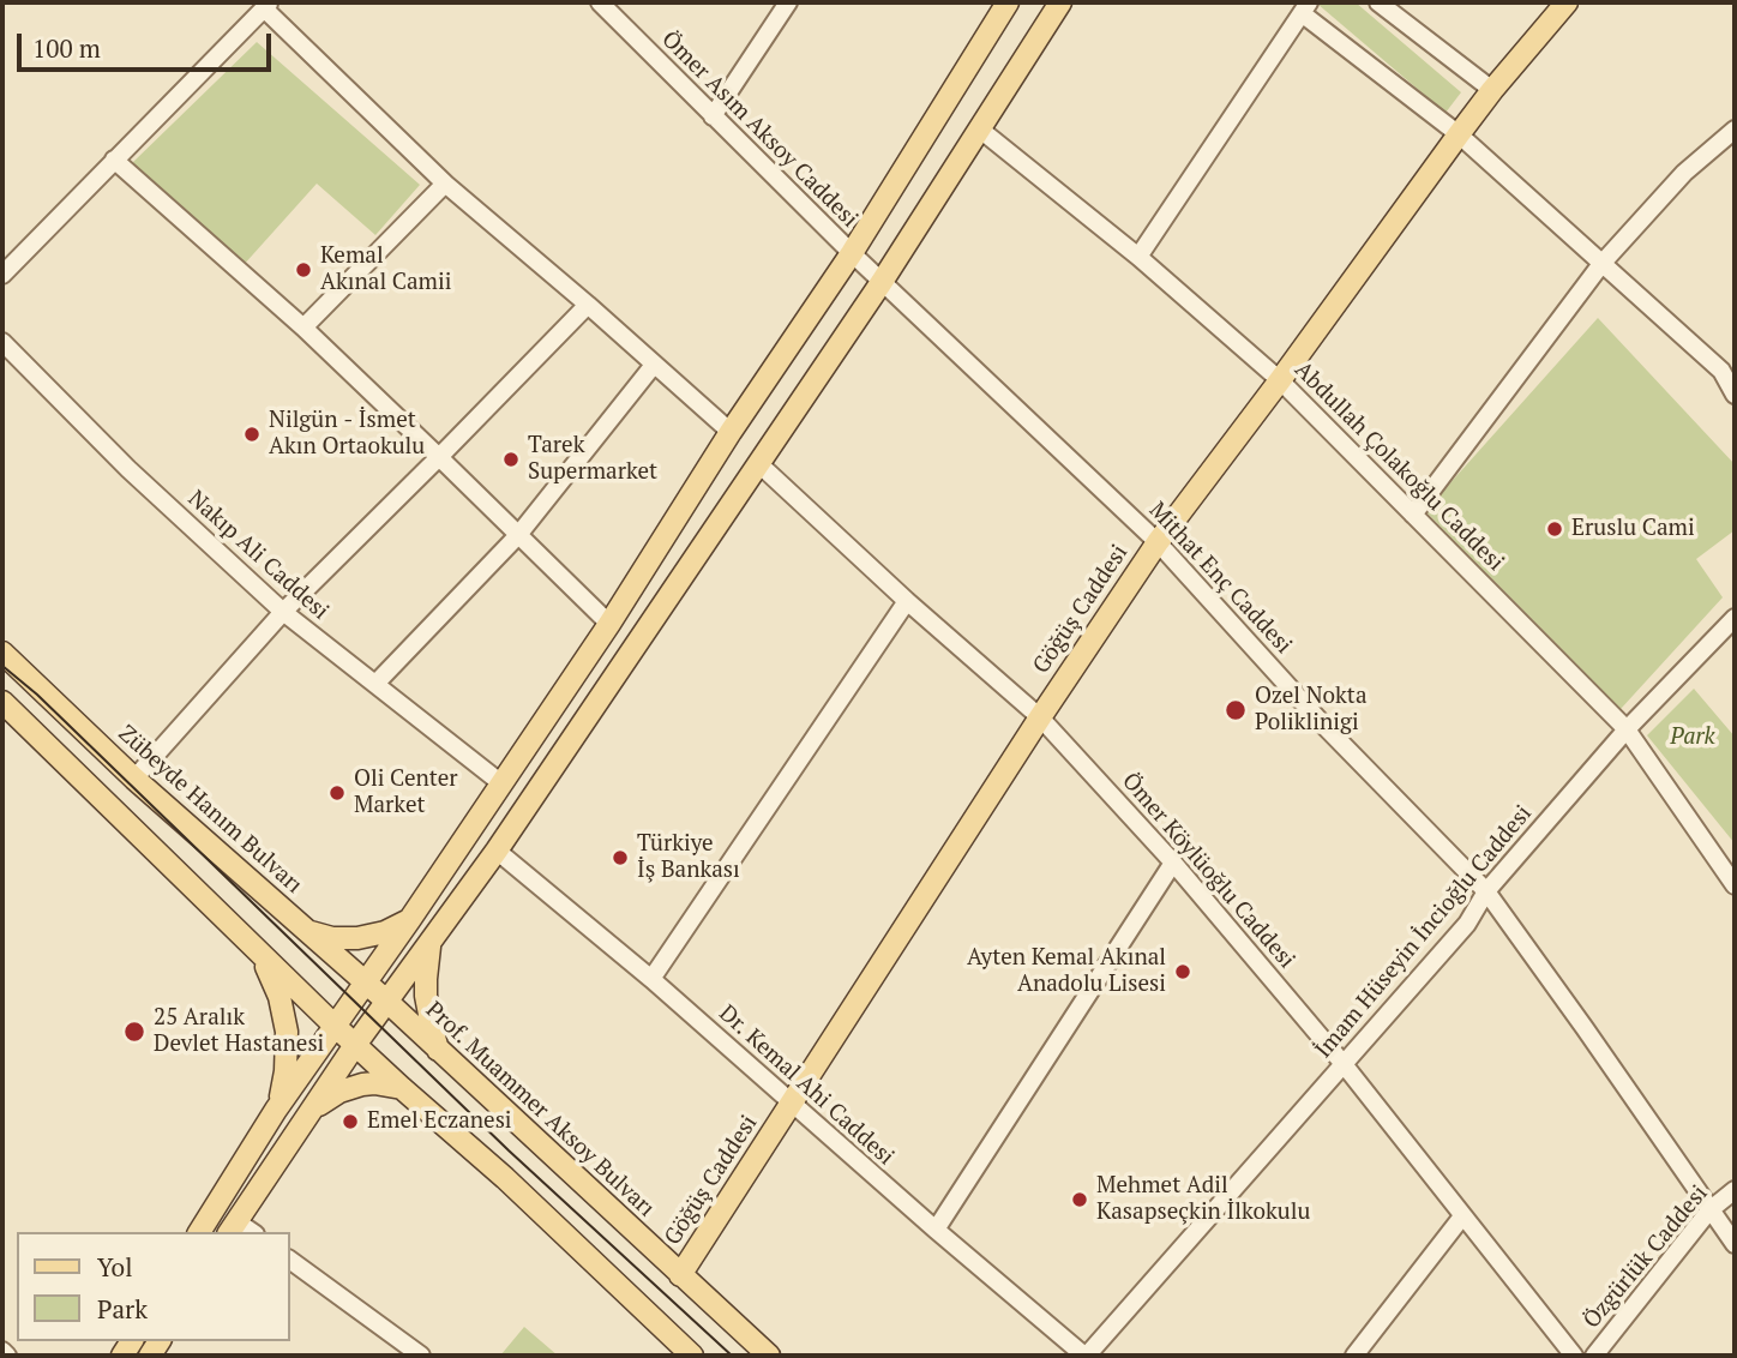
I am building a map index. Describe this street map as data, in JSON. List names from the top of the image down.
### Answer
{
  "streets": {
    "main road": ["Göğüş Caddesi", "Zübeyde Hanım Bulvarı", "Prof. Muammer Aksoy Bulvarı"],
    "street": [
      "Ömer Asım Aksoy Caddesi",
      "Abdullah Çolakoğlu Caddesi",
      "Nakıp Ali Caddesi",
      "Mithat Enç Caddesi",
      "Ömer Köylüoğlu Caddesi",
      "İmam Hüseyin İncioğlu Caddesi",
      "Dr. Kemal Ahi Caddesi",
      "Özgürlük Caddesi"
    ]
  },
  "crossings": [
    ["Ömer Asım Aksoy Caddesi", "Mithat Enç Caddesi"],
    ["Abdullah Çolakoğlu Caddesi", "Göğüş Caddesi"],
    ["Abdullah Çolakoğlu Caddesi", "İmam Hüseyin İncioğlu Caddesi"],
    ["Mithat Enç Caddesi", "Göğüş Caddesi"],
    ["Mithat Enç Caddesi", "İmam Hüseyin İncioğlu Caddesi"],
    ["Mithat Enç Caddesi", "Özgürlük Caddesi"],
    ["Göğüş Caddesi", "Ömer Köylüoğlu Caddesi"],
    ["Göğüş Caddesi", "Dr. Kemal Ahi Caddesi"],
    ["Göğüş Caddesi", "Prof. Muammer Aksoy Bulvarı"],
    ["Zübeyde Hanım Bulvarı", "Prof. Muammer Aksoy Bulvarı"],
    ["Ömer Köylüoğlu Caddesi", "İmam Hüseyin İncioğlu Caddesi"],
    ["İmam Hüseyin İncioğlu Caddesi", "Dr. Kemal Ahi Caddesi"]
  ],
  "parks": ["Park"],
  "places": [
    "Kemal Akınal Camii",
    "Nilgün - İsmet Akın Ortaokulu",
    "Tarek Supermarket",
    "Eruslu Cami",
    "Ozel Nokta Poliklinigi",
    "Oli Center Market",
    "Türkiye İş Bankası",
    "Ayten Kemal Akınal Anadolu Lisesi",
    "25 Aralık Devlet Hastanesi",
    "Emel Eczanesi",
    "Mehmet Adil Kasapseçkin İlkokulu"
  ],
  "legend": ["Yol", "Park"],
  "scale_bar": "100 m"
}
